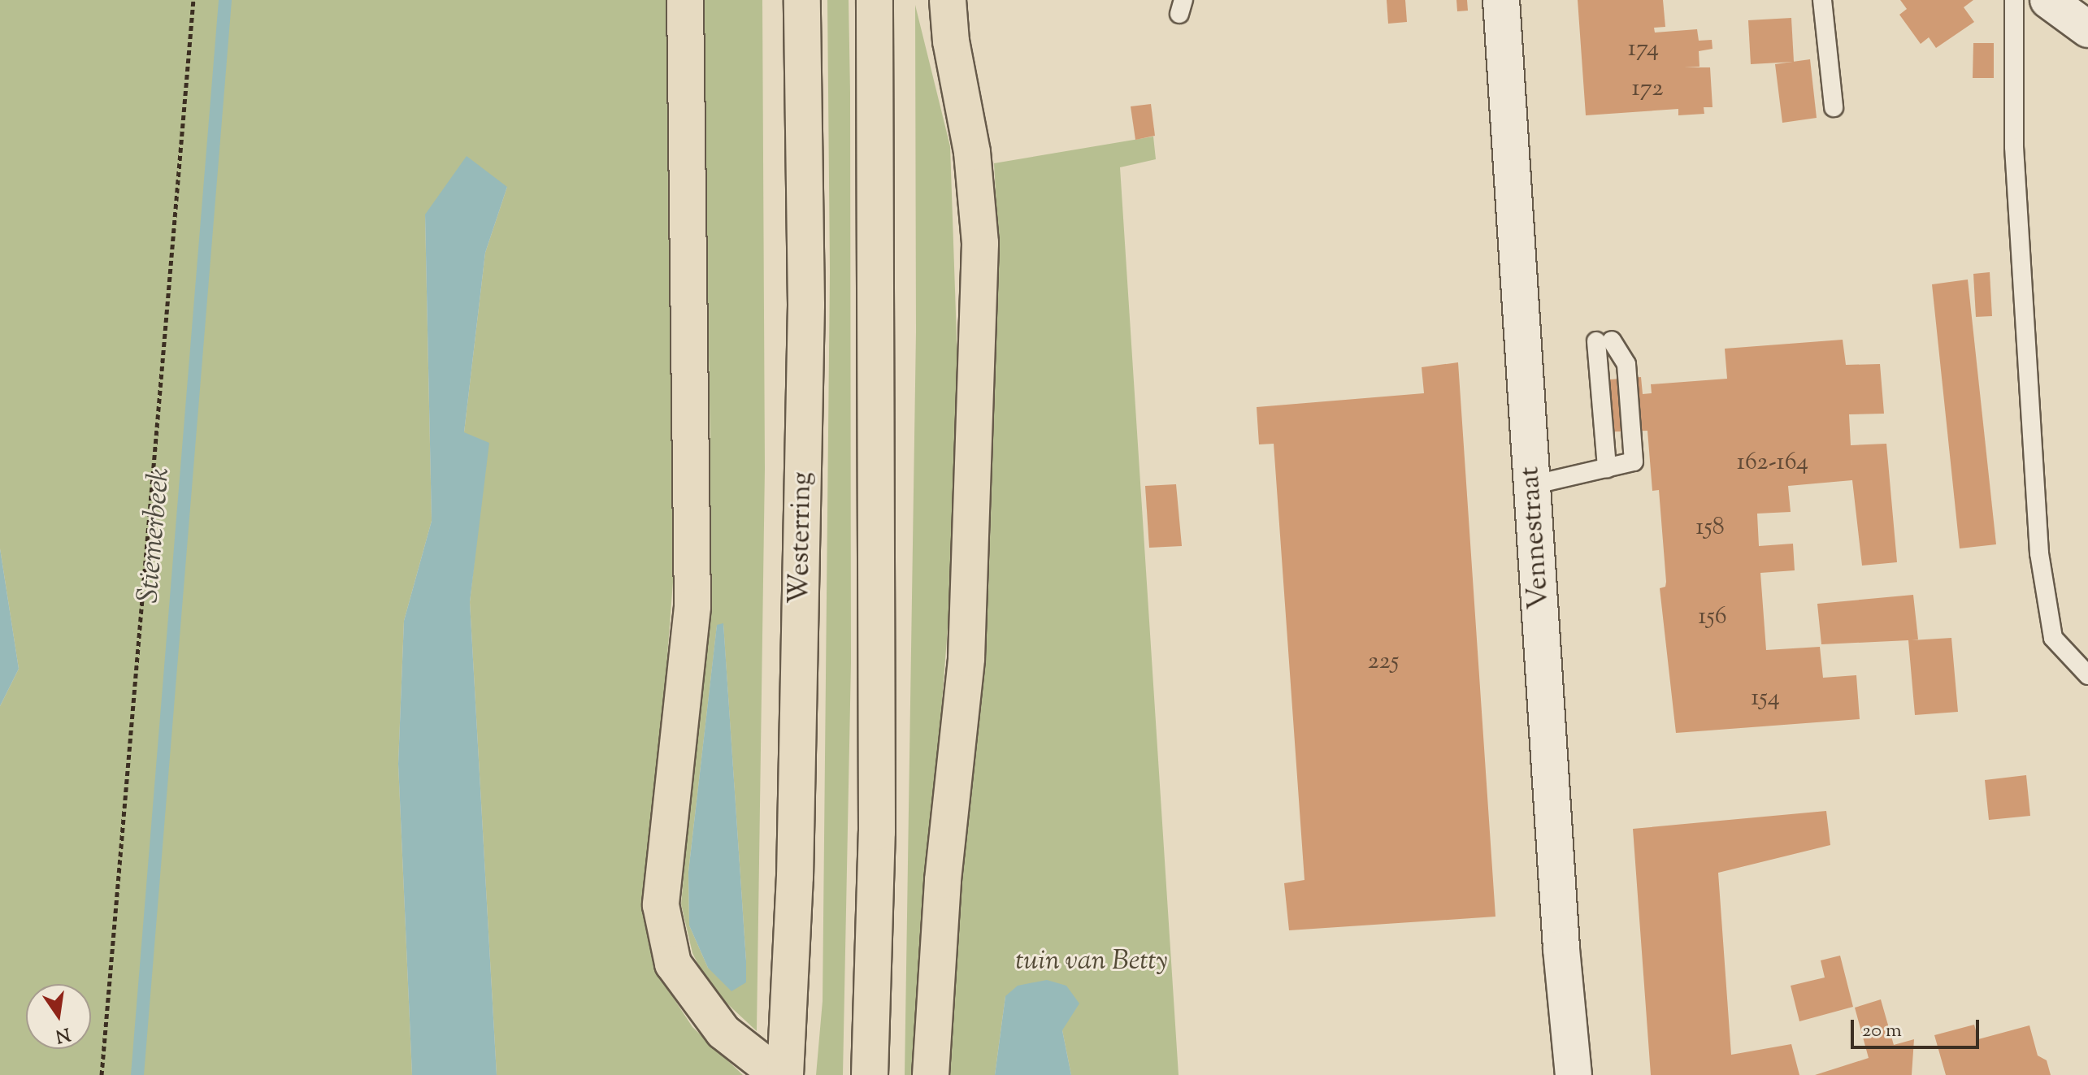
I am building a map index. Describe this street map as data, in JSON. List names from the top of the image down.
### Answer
{
  "streets": {
    "highway": ["Westerring"],
    "street": ["Vennestraat"]
  },
  "water": ["Stiemerbeek"],
  "parks": ["tuin van Betty"],
  "house_numbers": [
    "174",
    "172",
    "162-164",
    "158",
    "156",
    "225",
    "154"
  ],
  "scale_bar": "20 m",
  "north": "bottom"
}
